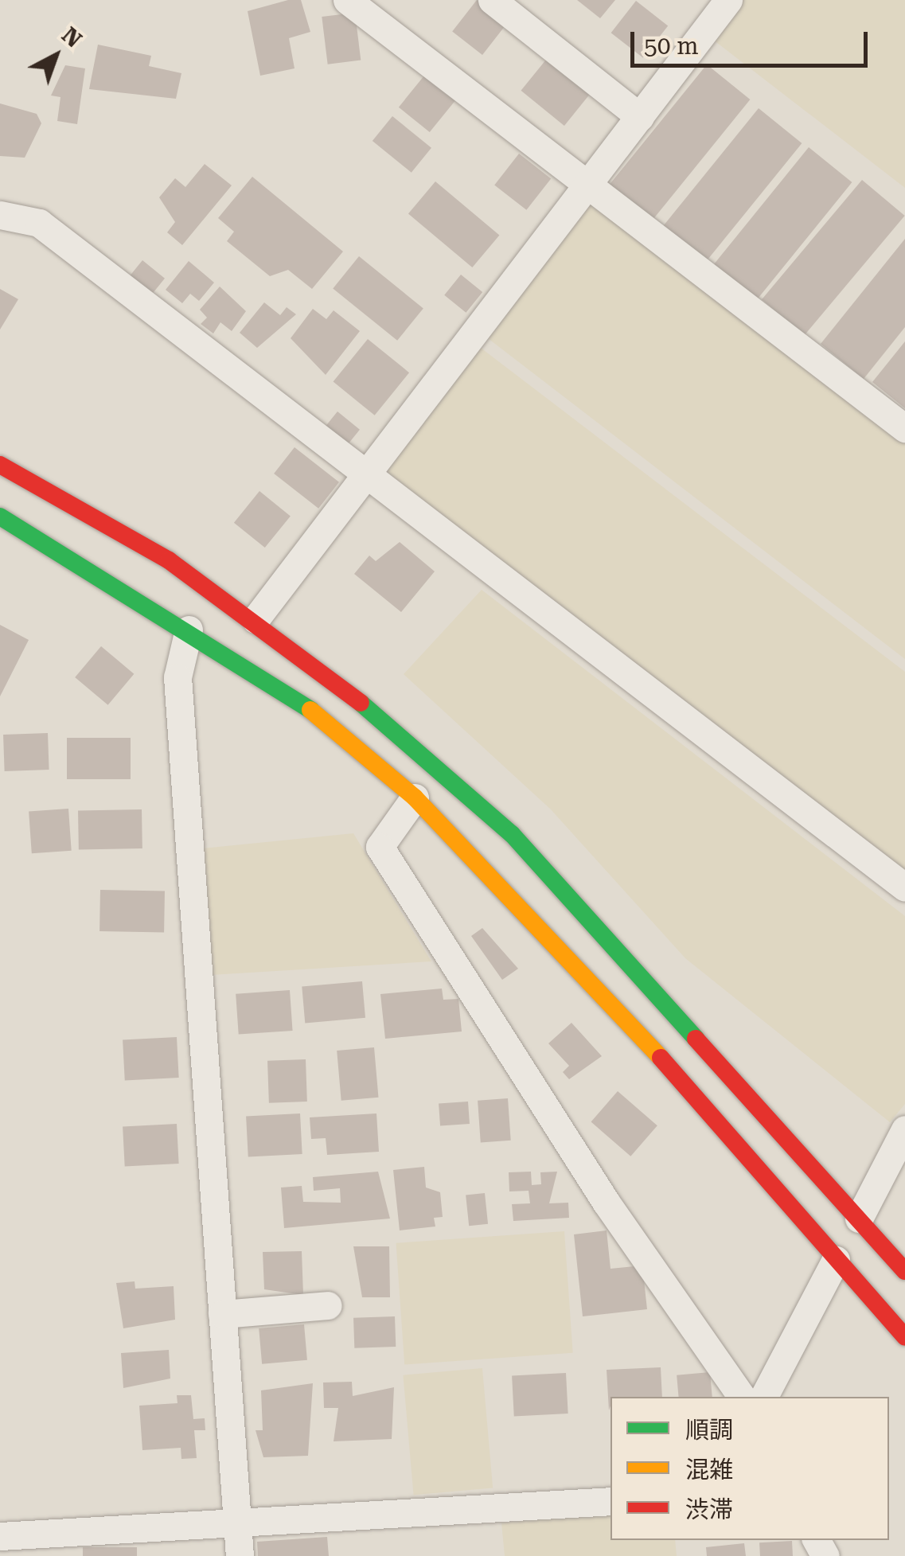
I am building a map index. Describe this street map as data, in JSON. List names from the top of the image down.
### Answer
{
  "legend": ["順調", "混雑", "渋滞"],
  "scale_bar": "50 m",
  "north": "top right"
}
